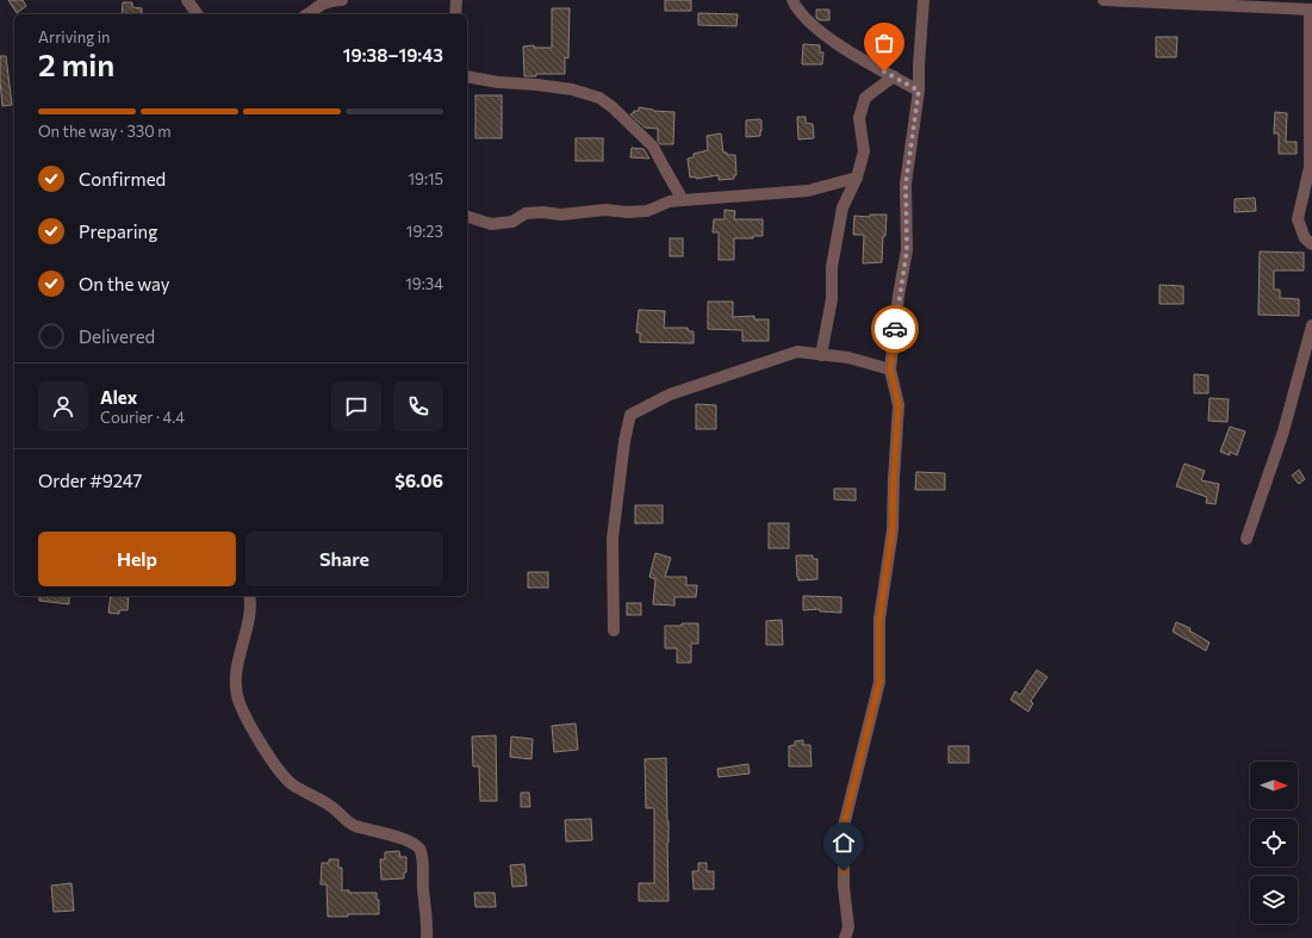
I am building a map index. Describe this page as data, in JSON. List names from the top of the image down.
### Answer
{
  "north": "right",
  "page": {
    "heading": ["2 min", "Arriving in", "19:38–19:43"],
    "panel": [
      "Alex",
      "Courier · 4.4",
      "Order #9247",
      "$6.06"
    ],
    "bar": "On the way · 330 m",
    "list": [
      ["Confirmed", "19:15"],
      ["Preparing", "19:23"],
      ["On the way", "19:34"],
      "Delivered"
    ],
    "buttons": ["Help", "Share"]
  }
}
